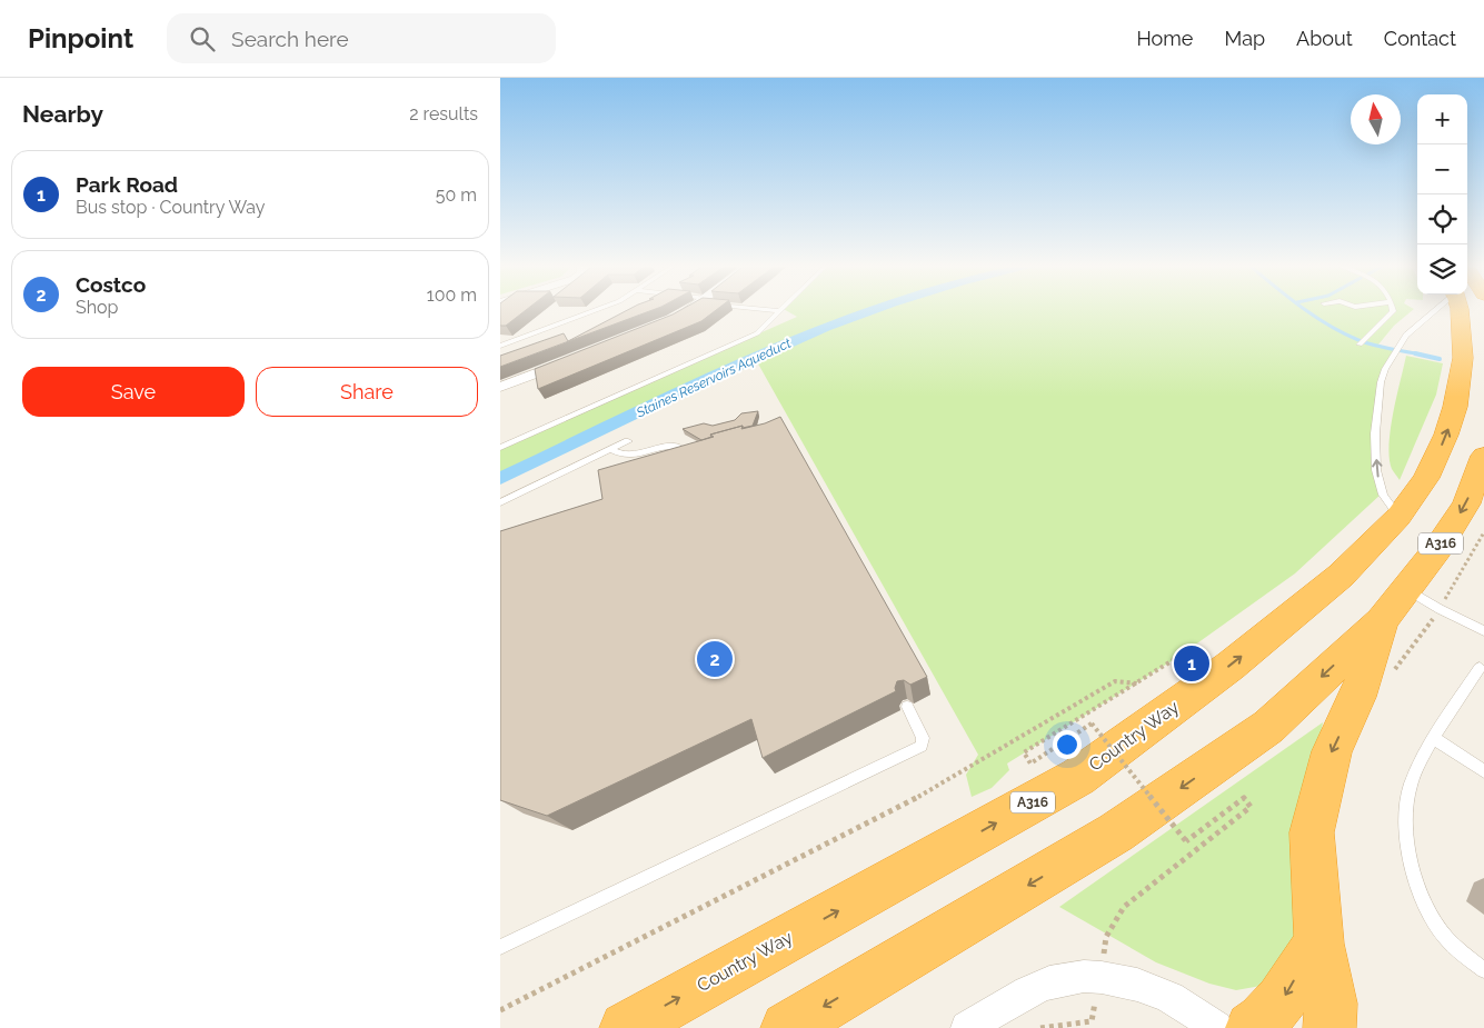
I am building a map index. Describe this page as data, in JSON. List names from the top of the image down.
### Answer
{
  "streets": {
    "highway": ["A316", "Country Way"]
  },
  "water": ["Staines Reservoirs Aqueduct"],
  "north": "top",
  "page": {
    "header": "Pinpoint",
    "search": "Search here",
    "nav": [
      "Home",
      "Map",
      "About",
      "Contact"
    ],
    "heading": ["Nearby", "2 results"],
    "map_buttons": ["+", "−"],
    "list": [
      {
        "mark": "1",
        "name": "Park Road",
        "note": "Bus stop · Country Way",
        "value": "50 m"
      },
      {
        "mark": "2",
        "name": "Costco",
        "note": "Shop",
        "value": "100 m"
      }
    ],
    "buttons": ["Save", "Share"],
    "pins": ["2", "1"]
  }
}
